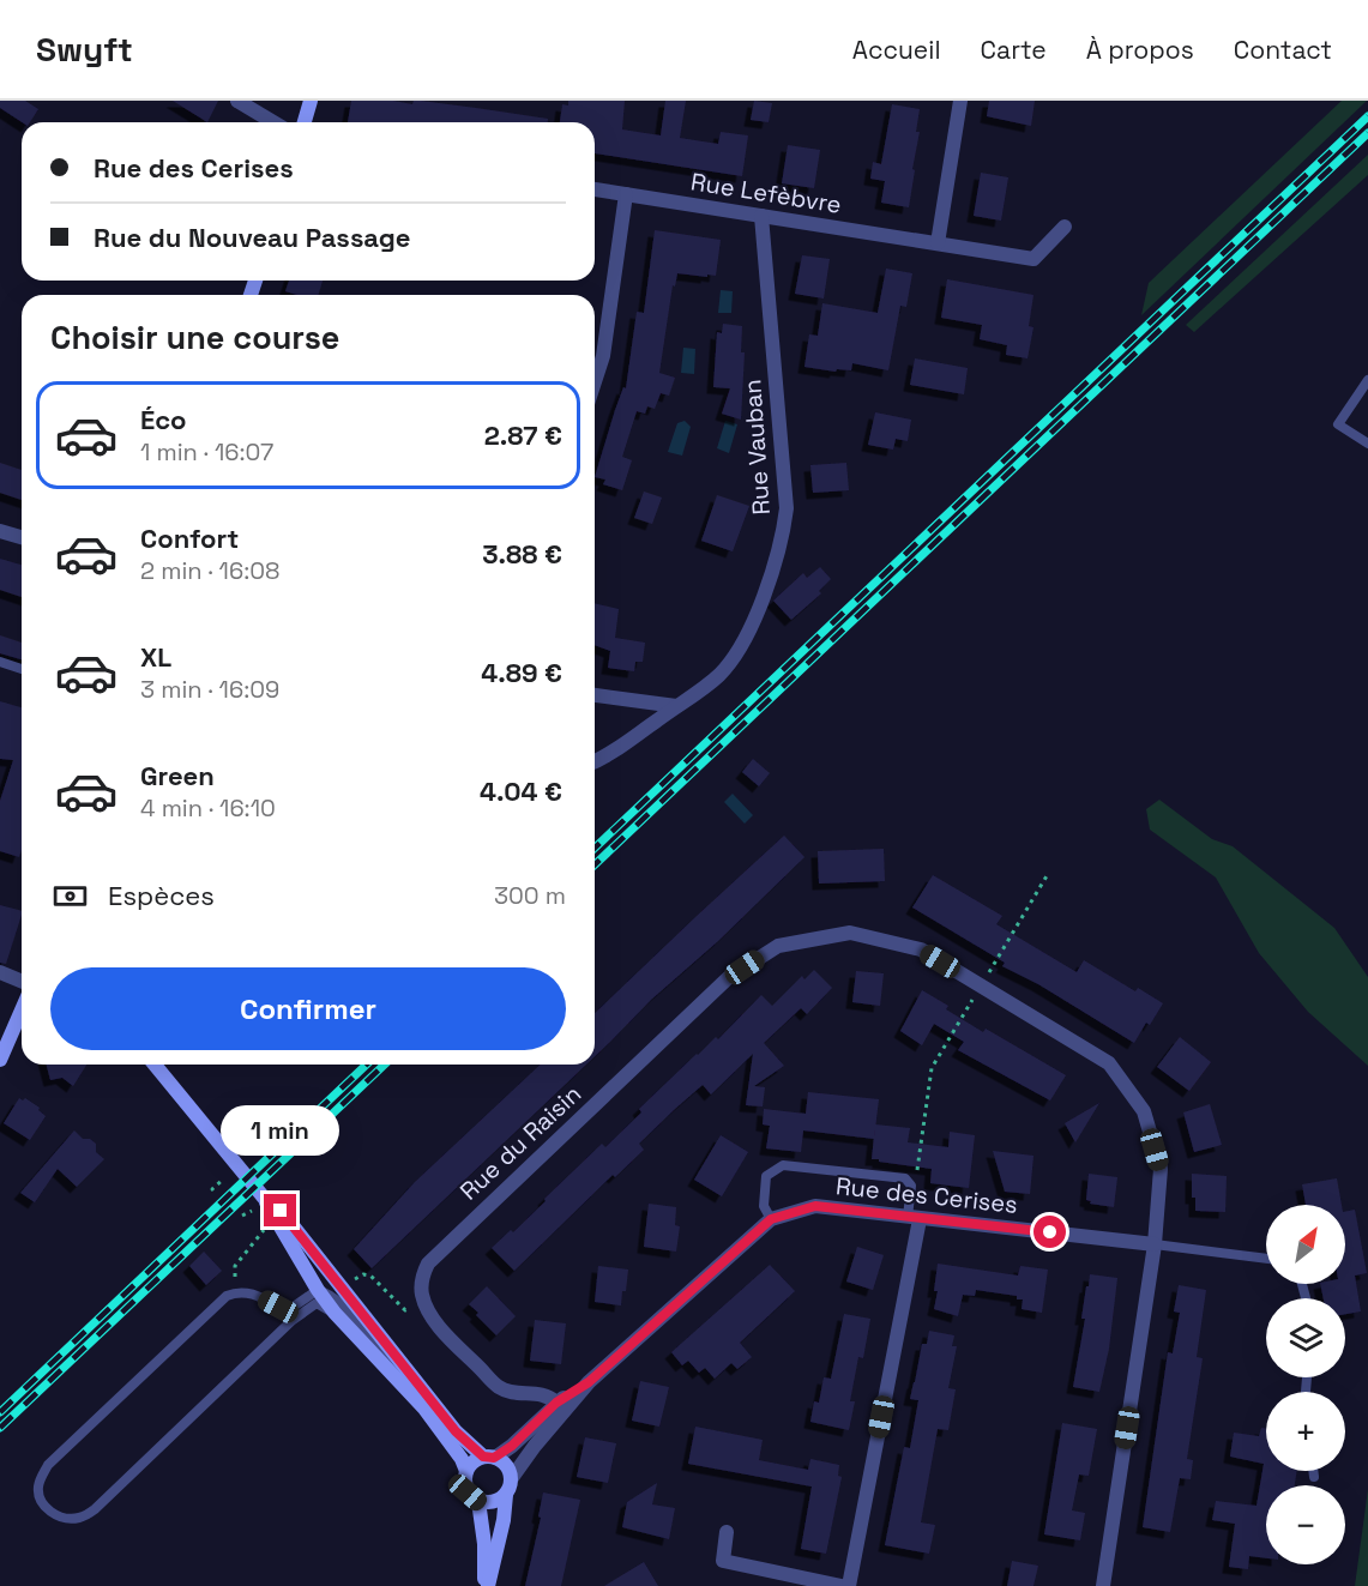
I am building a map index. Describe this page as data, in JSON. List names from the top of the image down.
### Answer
{
  "streets": {
    "street": [
      "Rue Lefèbvre",
      "Rue Vauban",
      "Rue du Raisin",
      "Rue des Cerises"
    ]
  },
  "crossings": [
    ["Rue Lefèbvre", "Rue Vauban"],
    ["Rue du Raisin", "Rue des Cerises"]
  ],
  "north": "top right",
  "page": {
    "header": "Swyft",
    "nav": [
      "Accueil",
      "Carte",
      "À propos",
      "Contact"
    ],
    "banner": ["Rue des Cerises", "Rue du Nouveau Passage"],
    "heading": "Choisir une course",
    "list": [
      {
        "name": "Éco",
        "note": "1 min · 16:07",
        "value": "2.87 €"
      },
      {
        "name": "Confort",
        "note": "2 min · 16:08",
        "value": "3.88 €"
      },
      {
        "name": "XL",
        "note": "3 min · 16:09",
        "value": "4.89 €"
      },
      {
        "name": "Green",
        "note": "4 min · 16:10",
        "value": "4.04 €"
      }
    ],
    "pay": ["Espèces", "300 m"],
    "buttons": "Confirmer",
    "bubble": "1 min",
    "map_buttons": ["+", "−"]
  }
}
